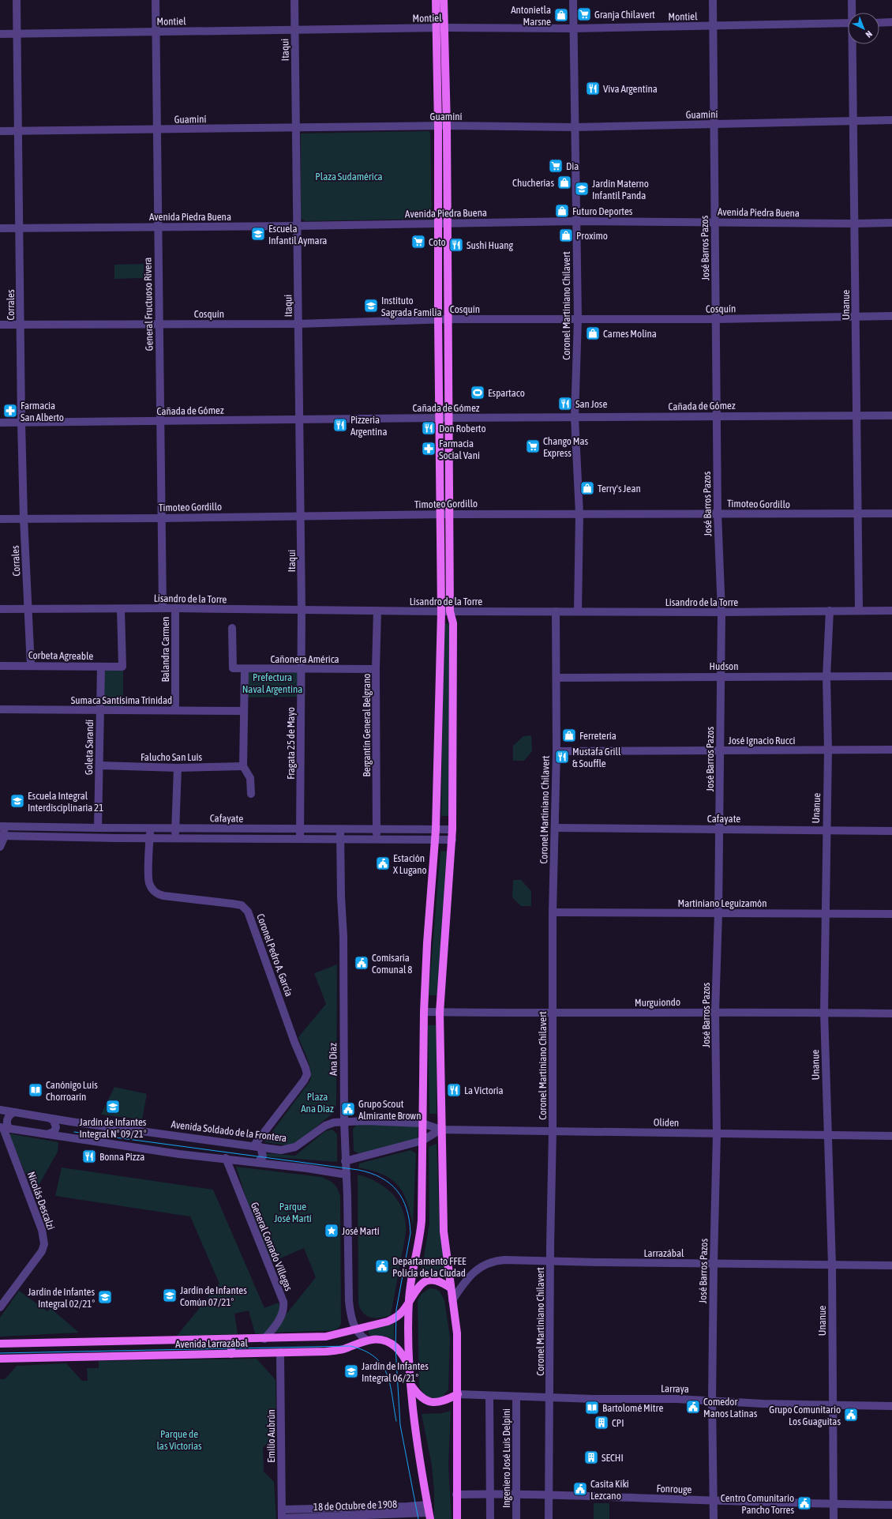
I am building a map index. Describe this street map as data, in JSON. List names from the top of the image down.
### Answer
{
  "streets": {
    "main road": ["Avenida Larrazábal"],
    "street": [
      "Montiel",
      "Itaqui",
      "Guaminí",
      "Avenida Piedra Buena",
      "José Barros Pazos",
      "General Fructuoso Rivera",
      "Corrales",
      "Unanue",
      "Coronel Martiniano Chilavert",
      "Cosquín",
      "Cañada de Gómez",
      "Timoteo Gordillo",
      "Lisandro de la Torre",
      "Balandra Carmen",
      "Corbeta Agreable",
      "Cañonera América",
      "Hudson",
      "Sumaca Santísima Trinidad",
      "Bergantín General Belgrano",
      "José Ignacio Rucci",
      "Fragata 25 de Mayo",
      "Goleta Sarandí",
      "Falucho San Luis",
      "Cafayate",
      "Martiniano Leguizamón",
      "Coronel Pedro A. García",
      "Murguiondo",
      "Ana Díaz",
      "Oliden",
      "Avenida Soldado de la Frontera",
      "Nicolás Descalzi",
      "General Conrado Villegas",
      "Larrazábal",
      "Larraya",
      "Emilio Aubrún",
      "Ingeniero José Luis Delpini",
      "Fonrouge",
      "18 de Octubre de 1908"
    ]
  },
  "crossings": [
    ["Montiel", "Itaqui"],
    ["Montiel", "José Barros Pazos"],
    ["Montiel", "General Fructuoso Rivera"],
    ["Montiel", "Corrales"],
    ["Montiel", "Coronel Martiniano Chilavert"],
    ["Itaqui", "Guaminí"],
    ["Itaqui", "Avenida Piedra Buena"],
    ["Itaqui", "Cosquín"],
    ["Itaqui", "Cañada de Gómez"],
    ["Itaqui", "Timoteo Gordillo"],
    ["Itaqui", "Lisandro de la Torre"],
    ["Itaqui", "Fragata 25 de Mayo"],
    ["Guaminí", "José Barros Pazos"],
    ["Guaminí", "General Fructuoso Rivera"],
    ["Guaminí", "Corrales"],
    ["Guaminí", "Unanue"],
    ["Guaminí", "Coronel Martiniano Chilavert"],
    ["Avenida Piedra Buena", "José Barros Pazos"],
    ["Avenida Piedra Buena", "General Fructuoso Rivera"],
    ["Avenida Piedra Buena", "Corrales"],
    ["Avenida Piedra Buena", "Unanue"],
    ["Avenida Piedra Buena", "Coronel Martiniano Chilavert"],
    ["José Barros Pazos", "Cosquín"],
    ["José Barros Pazos", "Cañada de Gómez"],
    ["José Barros Pazos", "Timoteo Gordillo"],
    ["José Barros Pazos", "Lisandro de la Torre"],
    ["José Barros Pazos", "Hudson"],
    ["José Barros Pazos", "José Ignacio Rucci"],
    ["José Barros Pazos", "Cafayate"],
    ["José Barros Pazos", "Martiniano Leguizamón"],
    ["José Barros Pazos", "Murguiondo"],
    ["José Barros Pazos", "Oliden"],
    ["José Barros Pazos", "Larrazábal"],
    ["José Barros Pazos", "Larraya"],
    ["José Barros Pazos", "Fonrouge"],
    ["General Fructuoso Rivera", "Cosquín"],
    ["General Fructuoso Rivera", "Cañada de Gómez"],
    ["General Fructuoso Rivera", "Timoteo Gordillo"],
    ["General Fructuoso Rivera", "Lisandro de la Torre"],
    ["Corrales", "Cosquín"],
    ["Corrales", "Cañada de Gómez"],
    ["Corrales", "Timoteo Gordillo"],
    ["Corrales", "Lisandro de la Torre"],
    ["Corrales", "Corbeta Agreable"],
    ["Unanue", "Cosquín"],
    ["Unanue", "Cañada de Gómez"],
    ["Unanue", "Timoteo Gordillo"],
    ["Unanue", "Lisandro de la Torre"],
    ["Unanue", "Hudson"],
    ["Unanue", "José Ignacio Rucci"],
    ["Unanue", "Cafayate"],
    ["Unanue", "Martiniano Leguizamón"],
    ["Unanue", "Murguiondo"],
    ["Unanue", "Oliden"],
    ["Unanue", "Larrazábal"],
    ["Unanue", "Larraya"],
    ["Unanue", "Fonrouge"],
    ["Coronel Martiniano Chilavert", "Cosquín"],
    ["Coronel Martiniano Chilavert", "Cañada de Gómez"],
    ["Coronel Martiniano Chilavert", "Timoteo Gordillo"],
    ["Coronel Martiniano Chilavert", "Lisandro de la Torre"],
    ["Coronel Martiniano Chilavert", "Hudson"],
    ["Coronel Martiniano Chilavert", "José Ignacio Rucci"],
    ["Coronel Martiniano Chilavert", "Cafayate"],
    ["Coronel Martiniano Chilavert", "Martiniano Leguizamón"],
    ["Coronel Martiniano Chilavert", "Murguiondo"],
    ["Coronel Martiniano Chilavert", "Oliden"],
    ["Coronel Martiniano Chilavert", "Larrazábal"],
    ["Coronel Martiniano Chilavert", "Larraya"],
    ["Coronel Martiniano Chilavert", "Fonrouge"],
    ["Lisandro de la Torre", "Balandra Carmen"],
    ["Lisandro de la Torre", "Corbeta Agreable"],
    ["Lisandro de la Torre", "Bergantín General Belgrano"],
    ["Lisandro de la Torre", "Fragata 25 de Mayo"],
    ["Balandra Carmen", "Sumaca Santísima Trinidad"],
    ["Corbeta Agreable", "Goleta Sarandí"],
    ["Cañonera América", "Bergantín General Belgrano"],
    ["Cañonera América", "Fragata 25 de Mayo"],
    ["Sumaca Santísima Trinidad", "Goleta Sarandí"],
    ["Bergantín General Belgrano", "Cafayate"],
    ["Fragata 25 de Mayo", "Cafayate"],
    ["Goleta Sarandí", "Falucho San Luis"],
    ["Goleta Sarandí", "Cafayate"],
    ["Cafayate", "Coronel Pedro A. García"],
    ["Cafayate", "Ana Díaz"],
    ["Coronel Pedro A. García", "Avenida Soldado de la Frontera"],
    ["Ana Díaz", "Avenida Soldado de la Frontera"],
    ["Ana Díaz", "Avenida Larrazábal"],
    ["Oliden", "Avenida Soldado de la Frontera"],
    ["General Conrado Villegas", "Avenida Larrazábal"],
    ["Avenida Larrazábal", "Emilio Aubrún"],
    ["Larraya", "Ingeniero José Luis Delpini"],
    ["Emilio Aubrún", "18 de Octubre de 1908"],
    ["Ingeniero José Luis Delpini", "Fonrouge"]
  ],
  "parks": [
    "Plaza Sudamérica",
    "Prefectura Naval Argentina",
    "Plaza Ana Díaz",
    "Parque José Martí",
    "Parque de las Victorias"
  ],
  "places": {
    "supermarket": [
      "Granja Chilavert",
      "Dia",
      "Coto",
      "Chango Mas Express"
    ],
    "shop": [
      "Antonietla Marsne",
      "Chucherías",
      "Futuro Deportes",
      "Proximo",
      "Carnes Molina",
      "Terry's Jean",
      "Ferretería"
    ],
    "restaurant": [
      "Viva Argentina",
      "Sushi Huang",
      "San Jose",
      "Pizzeria Argentina",
      "Don Roberto",
      "Mustafa Grill & Souffle",
      "La Victoria",
      "Bonna Pizza"
    ],
    "school or university": [
      "Jardín Materno Infantil Panda",
      "Escuela Infantil Aymara",
      "Instituto Sagrada Familia",
      "Escuela Integral Interdisciplinaria 21",
      "Jardín de Infantes Integral Nº 09/21º",
      "Jardín de Infantes Común 07/21°",
      "Jardín de Infantes Integral 02/21°",
      "Jardín de Infantes Integral 06/21°"
    ],
    "sports": ["Espartaco"],
    "pharmacy": ["Farmacia San Alberto", "Farmacia Social Vani"],
    "public building": [
      "Estación X Lugano",
      "Comisaría Comunal 8",
      "Grupo Scout Almirante Brown",
      "Departamento FFEE Policía de la Ciudad",
      "Comedor Manos Latinas",
      "Grupo Comunitario Los Guaguitas",
      "Casita Kiki Lezcano",
      "Centro Comunitario Pancho Torres"
    ],
    "library": ["Canónigo Luis Chorroarín", "Bartolomé Mitre"],
    "place": ["José Martí"],
    "building": ["CPI", "SECHI"]
  },
  "north": "bottom right"
}
